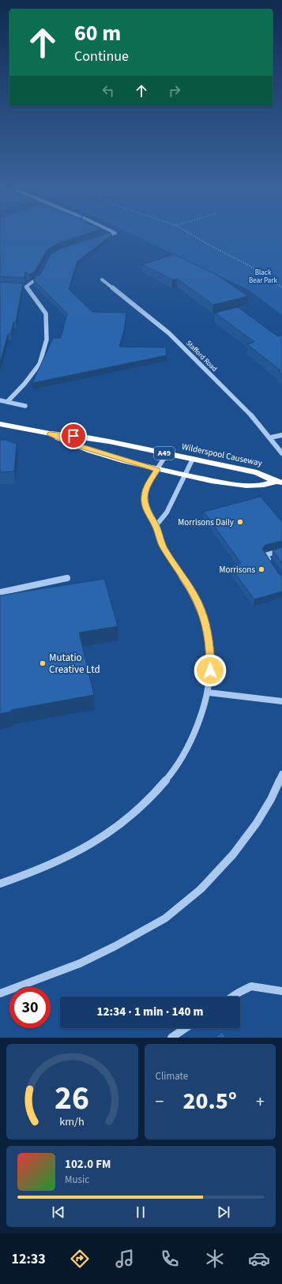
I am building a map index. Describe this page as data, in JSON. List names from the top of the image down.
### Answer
{
  "streets": {
    "highway": ["A49", "Wilderspool Causeway"],
    "street": ["Stafford Road"]
  },
  "parks": ["Black Bear Park"],
  "places": ["Morrisons Daily", "Morrisons", "Mutatio Creative Ltd"],
  "page": {
    "turn": ["60 m", "Continue"],
    "limit": "30",
    "trip": "12:34 · 1 min · 140 m",
    "tile": "Climate",
    "heat": ["−", "20.5°", "+"],
    "song": ["102.0 FM", "Music"],
    "tabs": "12:33",
    "gauge": ["26", "km/h"]
  }
}
